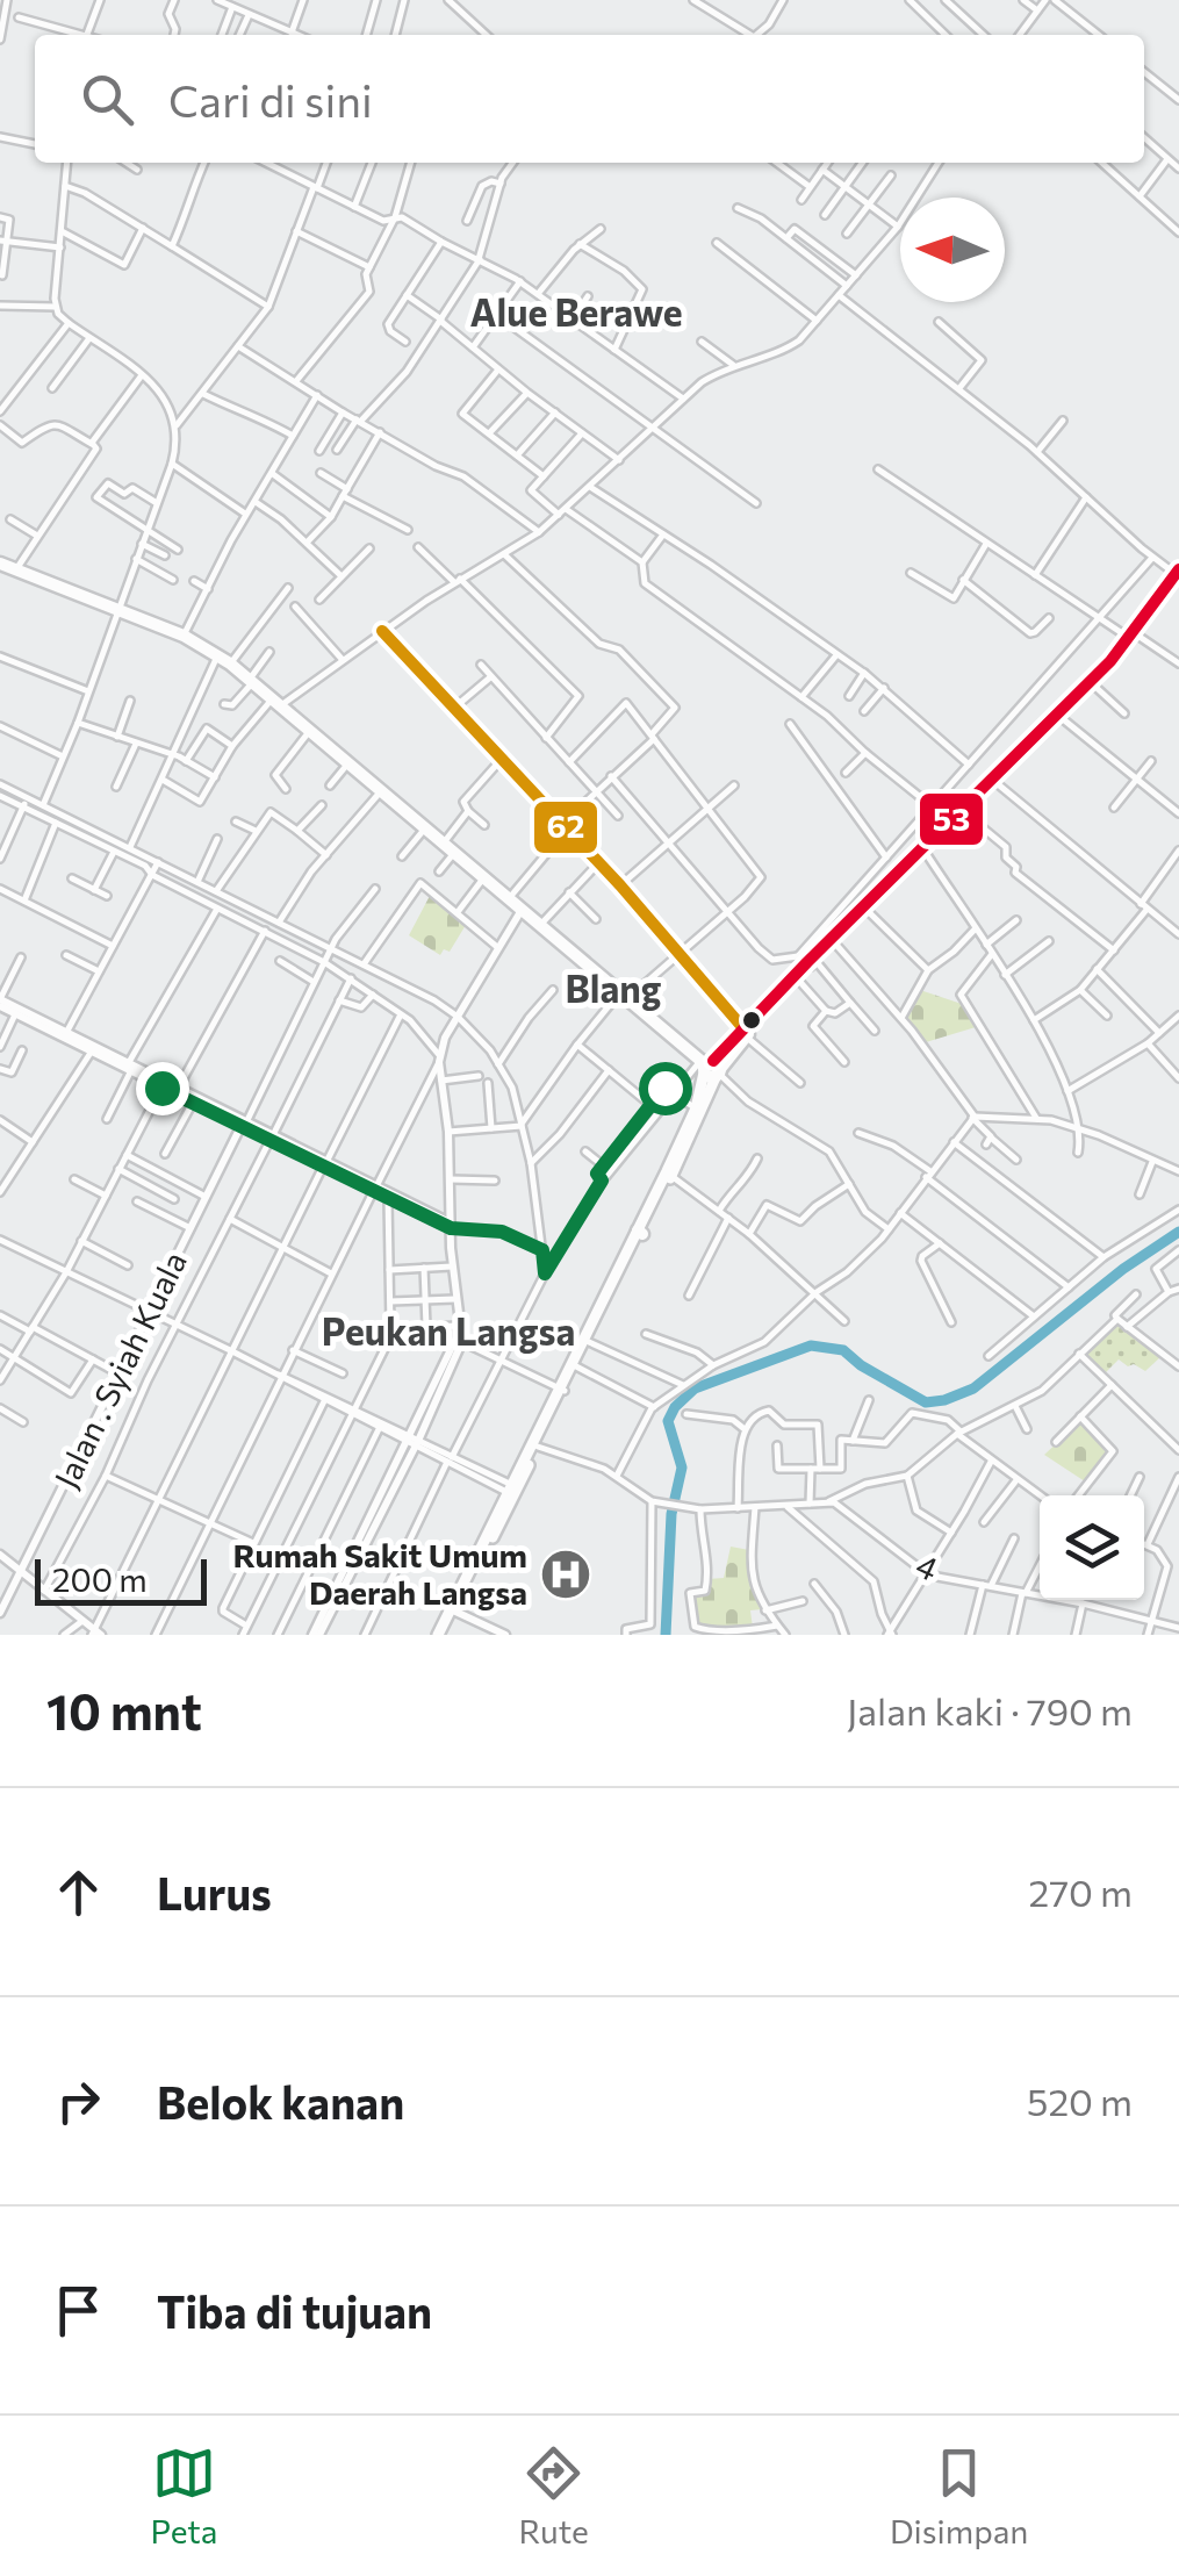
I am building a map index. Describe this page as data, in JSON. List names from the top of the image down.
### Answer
{
  "streets": {
    "main road": ["Jalan . Syiah Kuala"],
    "street": ["4"]
  },
  "districts": ["Alue Berawe", "Blang", "Peukan Langsa"],
  "places": {
    "hospital": ["Rumah Sakit Umum Daerah Langsa"]
  },
  "lines": ["transit line 53", "transit line 62"],
  "scale_bar": "200 m",
  "north": "left",
  "page": {
    "search": "Cari di sini",
    "scale": "200 m",
    "heading": ["10 mnt", "Jalan kaki · 790 m"],
    "list": [
      ["Lurus", "270 m"],
      ["Belok kanan", "520 m"],
      "Tiba di tujuan"
    ],
    "nav": ["Peta", "Rute", "Disimpan"]
  }
}
